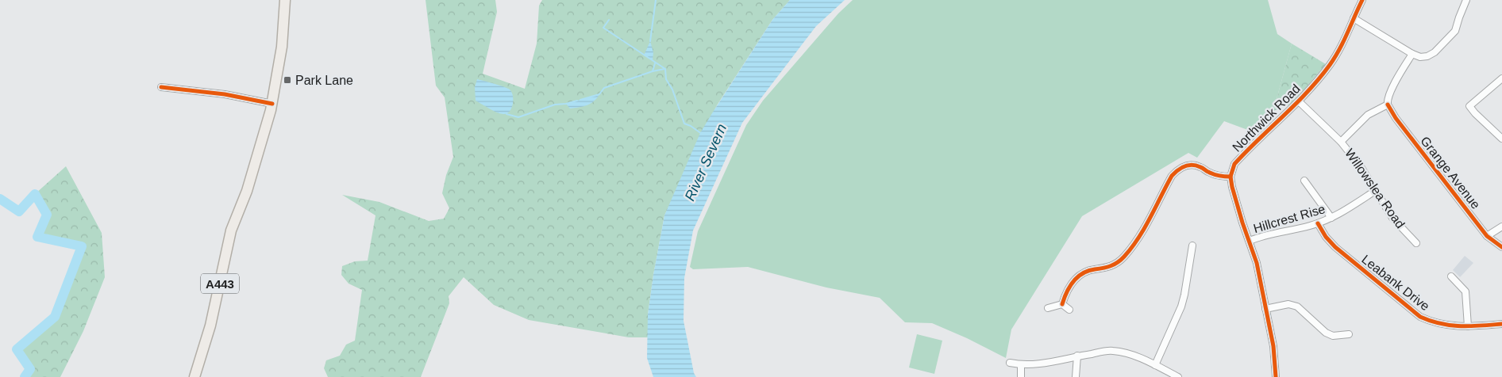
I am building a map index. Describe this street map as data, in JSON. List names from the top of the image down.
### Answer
{
  "streets": {
    "main road": ["A443"],
    "street": [
      "Northwick Road",
      "Grange Avenue",
      "Willowslea Road",
      "Hillcrest Rise",
      "Leabank Drive"
    ]
  },
  "crossings": [
    ["Northwick Road", "Willowslea Road"],
    ["Willowslea Road", "Hillcrest Rise"],
    ["Hillcrest Rise", "Leabank Drive"]
  ],
  "water": ["River Severn"],
  "places": {
    "transit": ["Park Lane"]
  }
}
